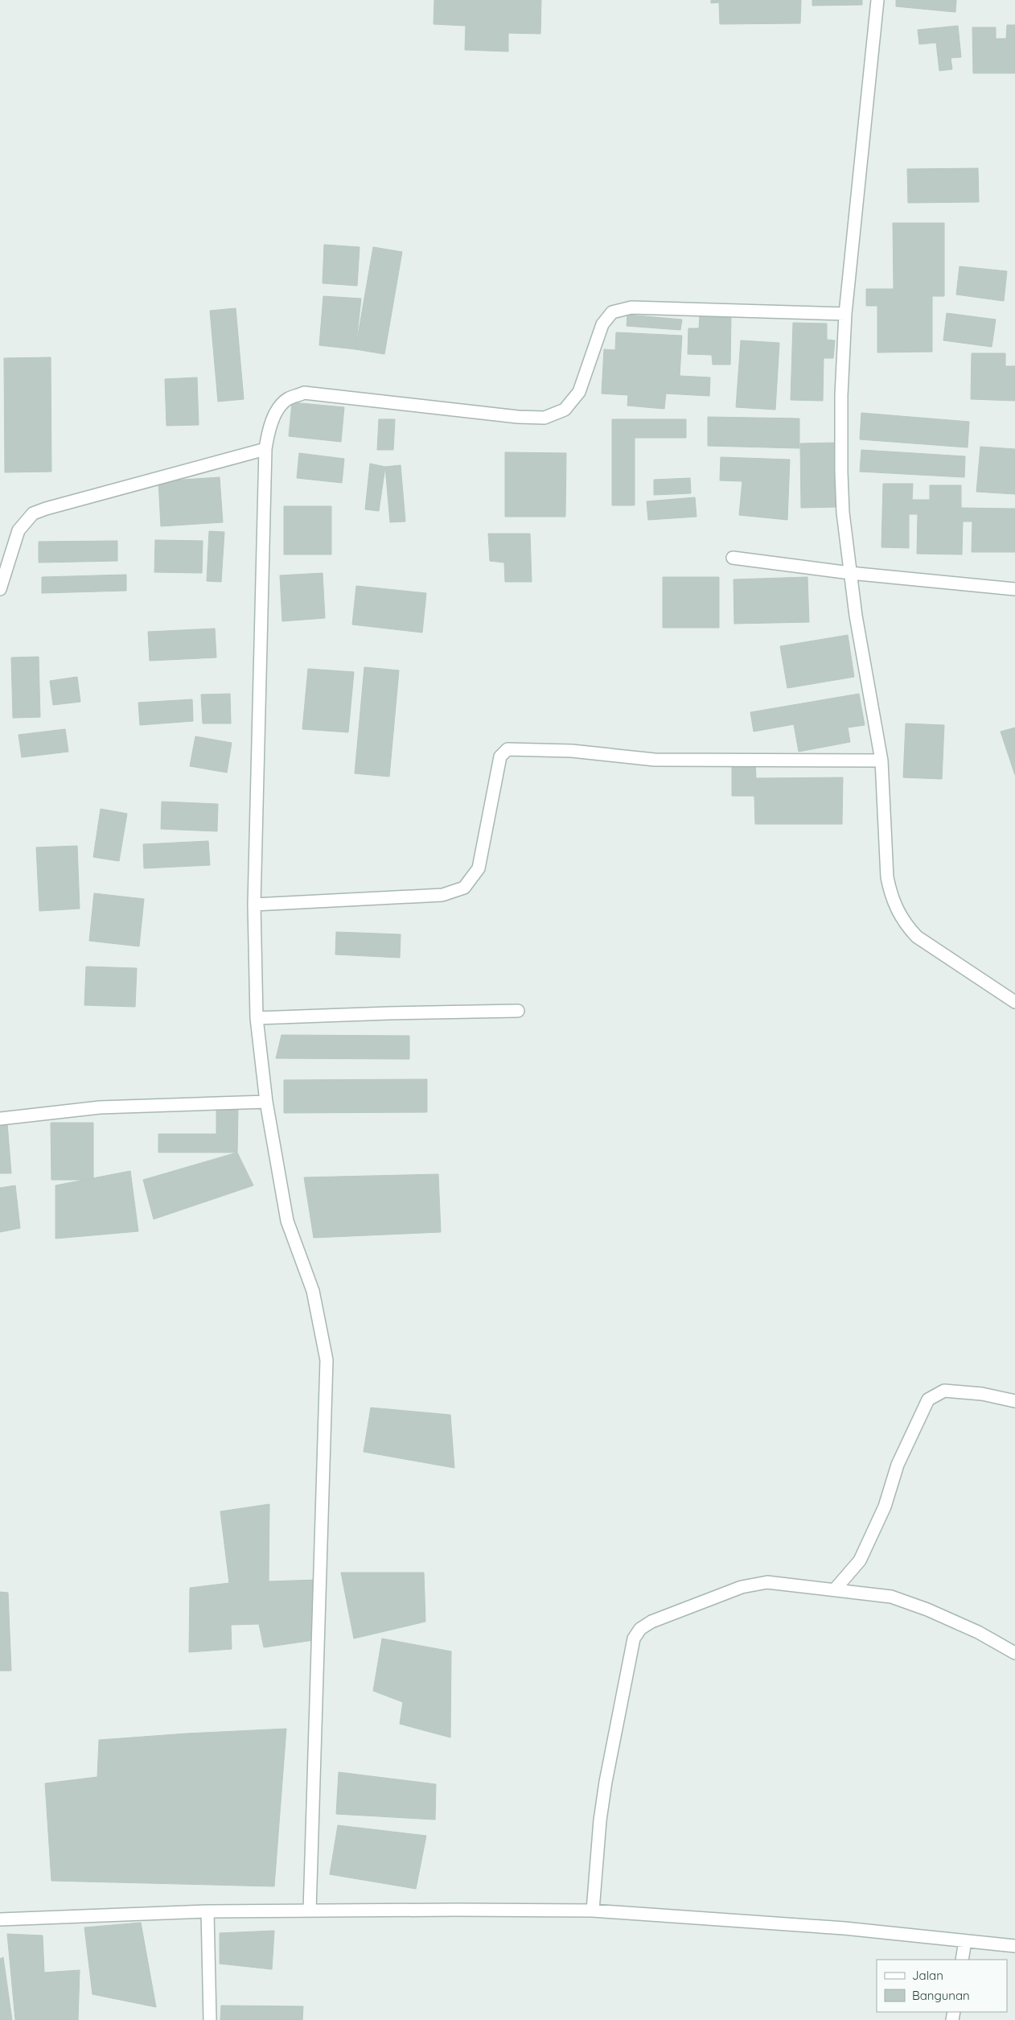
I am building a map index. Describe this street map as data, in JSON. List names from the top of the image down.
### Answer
{
  "legend": ["Jalan", "Bangunan"]
}
